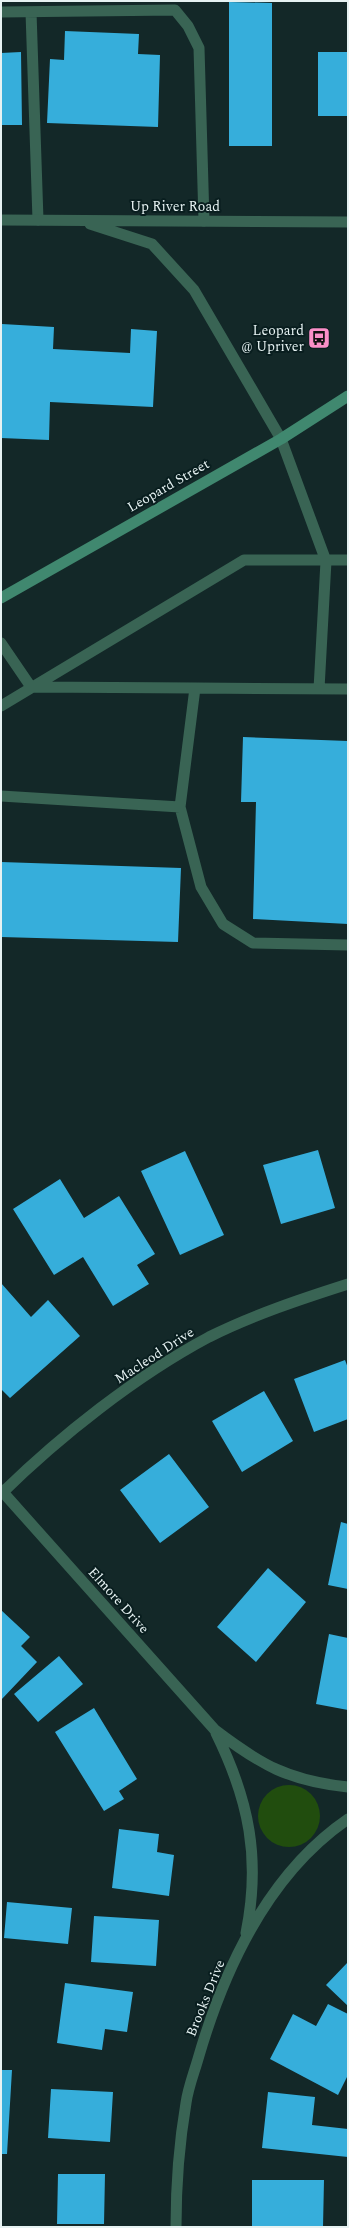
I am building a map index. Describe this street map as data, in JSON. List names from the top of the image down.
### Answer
{
  "streets": {
    "main road": ["Leopard Street"],
    "street": [
      "Up River Road",
      "Macleod Drive",
      "Elmore Drive",
      "Brooks Drive"
    ]
  },
  "crossings": [
    ["Macleod Drive", "Elmore Drive"],
    ["Elmore Drive", "Brooks Drive"]
  ],
  "places": {
    "bus stop": ["Leopard @ Upriver"]
  }
}
